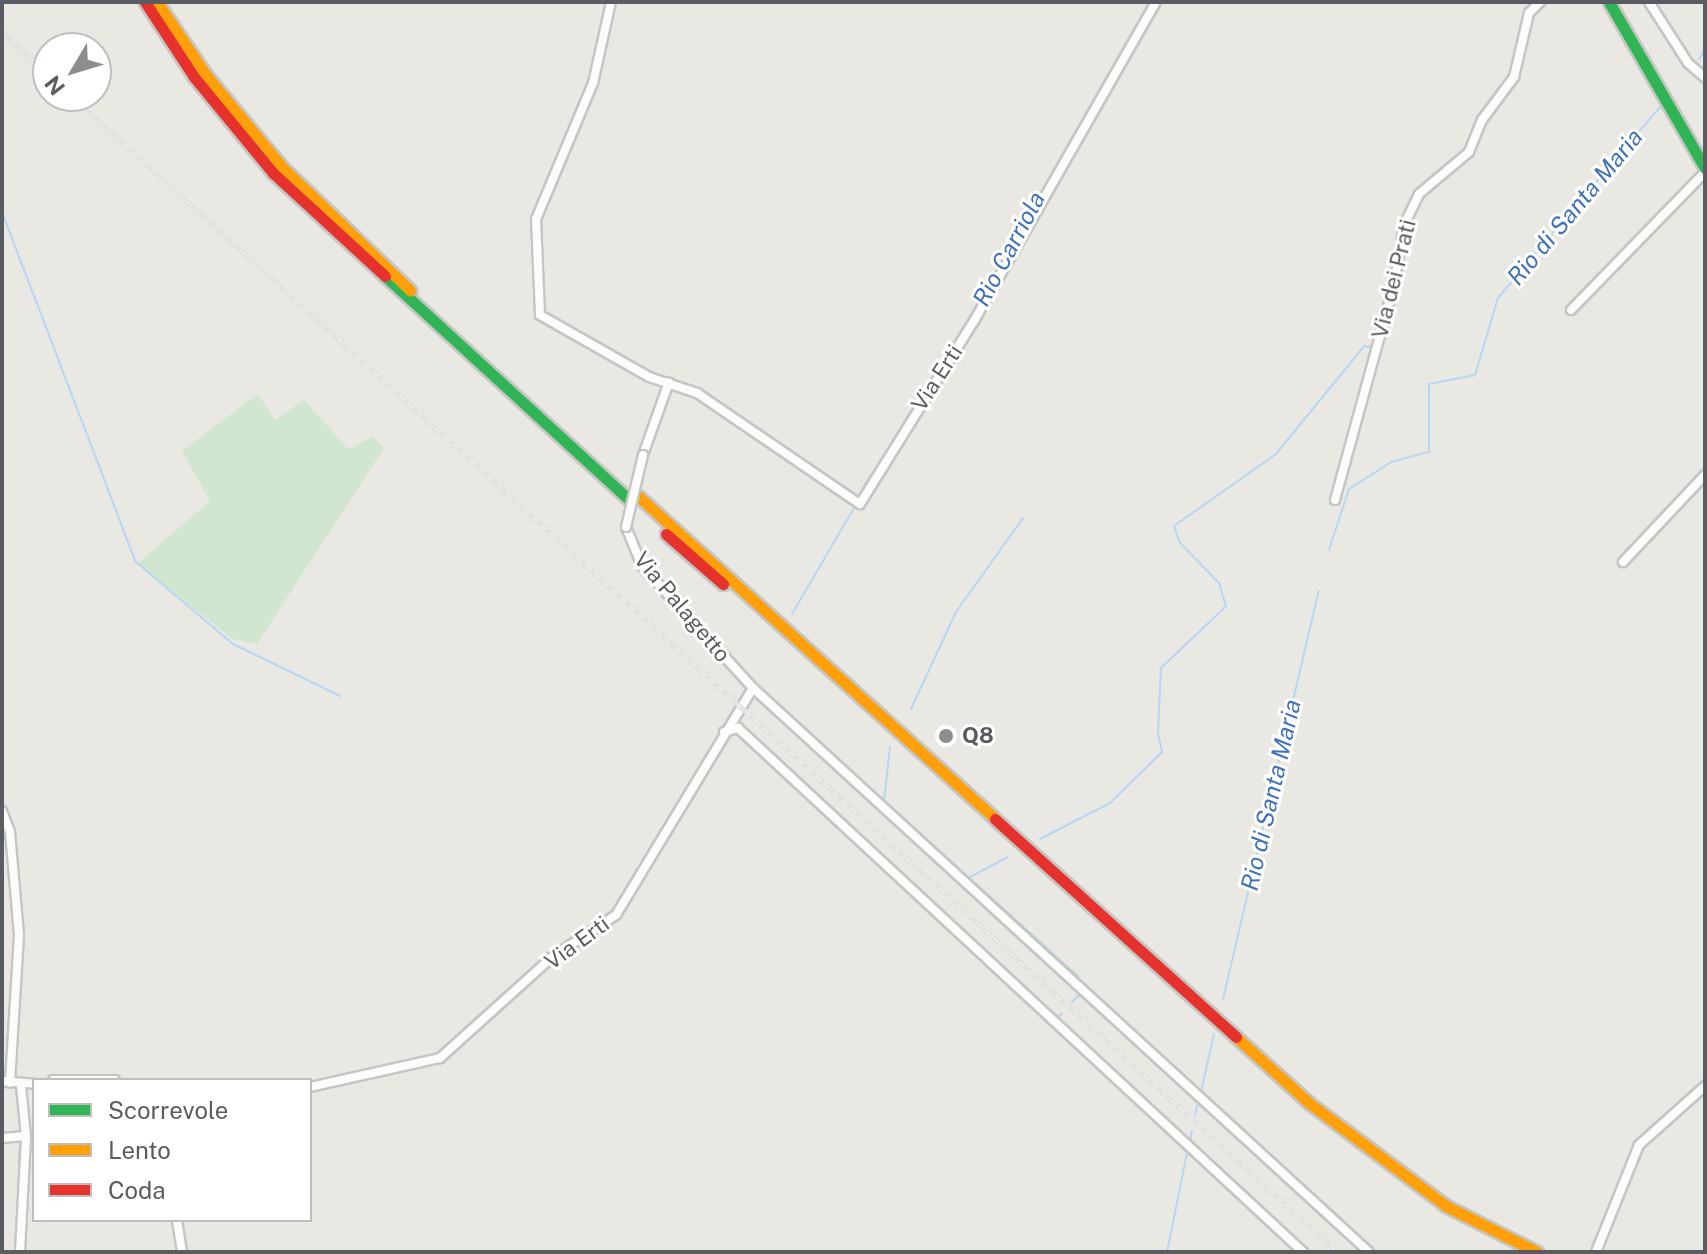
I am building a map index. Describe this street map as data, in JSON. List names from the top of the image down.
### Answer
{
  "streets": {
    "street": ["Via dei Prati", "Via Erti", "Via Palagetto"]
  },
  "crossings": [
    ["Via Erti", "Via Palagetto"]
  ],
  "water": ["Rio di Santa Maria", "Rio Carriola"],
  "places": ["Q8"],
  "legend": ["Scorrevole", "Lento", "Coda"],
  "north": "bottom left"
}
